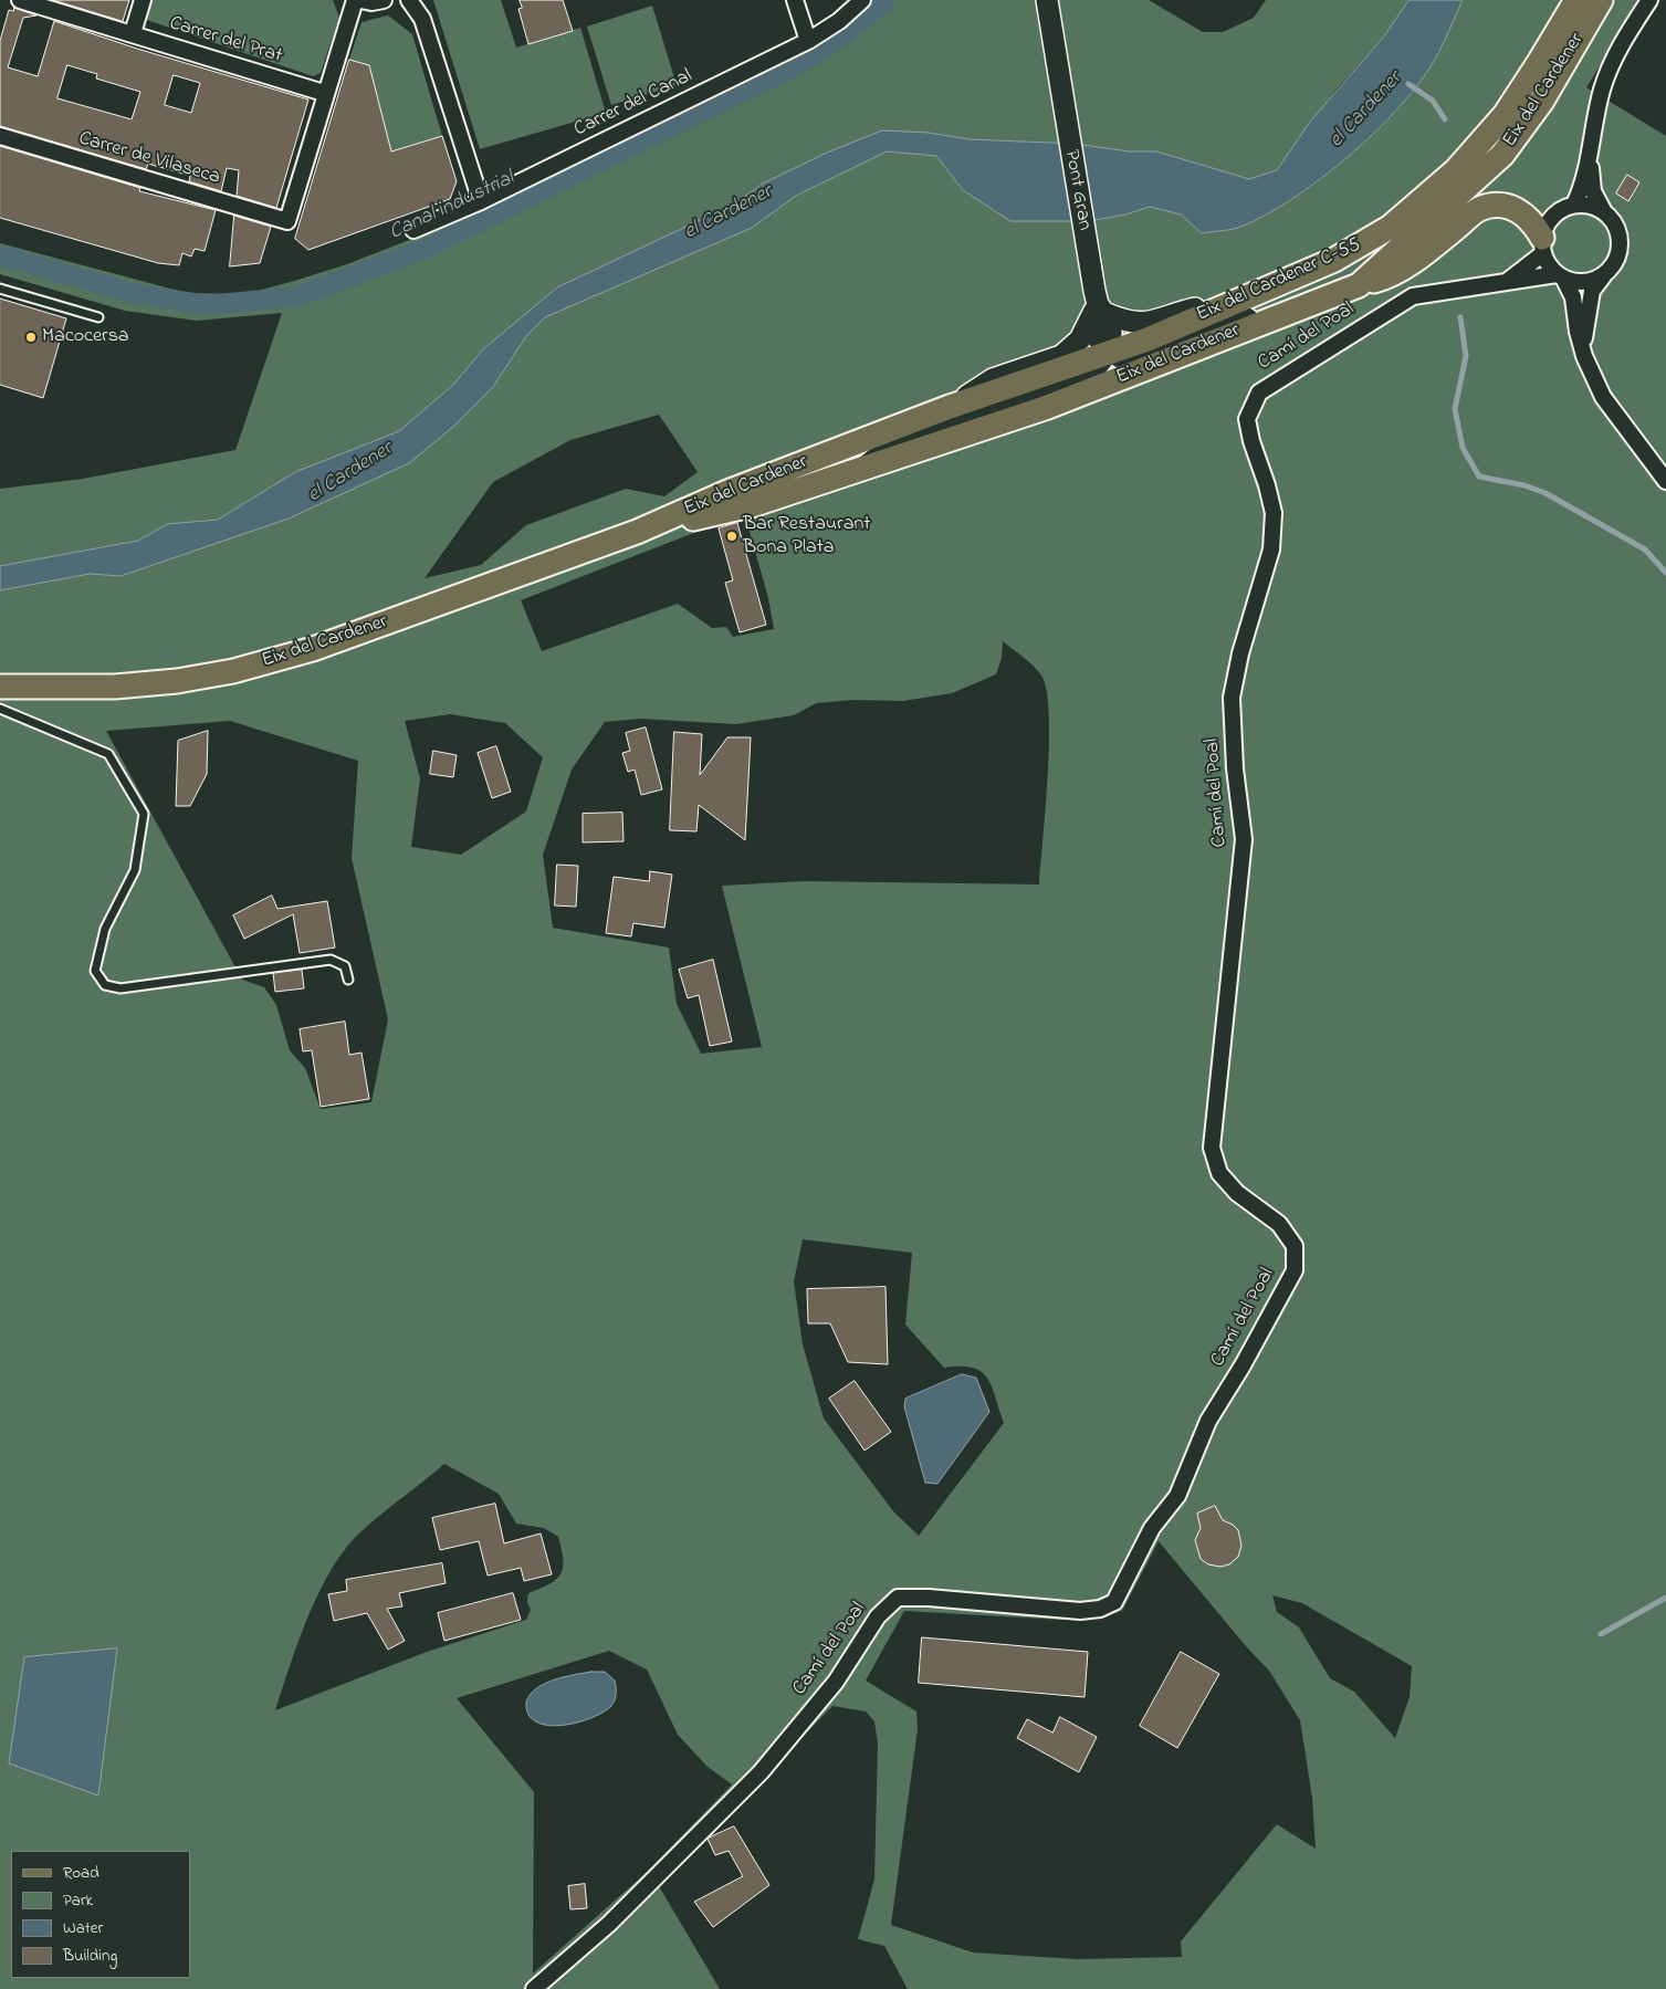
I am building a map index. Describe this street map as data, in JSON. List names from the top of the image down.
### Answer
{
  "streets": {
    "main road": ["Eix del Cardener", "Eix del Cardener C-55"],
    "street": [
      "Carrer del Prat",
      "Carrer del Canal",
      "Carrer de Vilaseca",
      "Pont Gran",
      "Camí del Poal"
    ]
  },
  "crossings": [
    ["Carrer del Prat", "Carrer de Vilaseca"],
    ["Eix del Cardener", "Eix del Cardener C-55"],
    ["Pont Gran", "Eix del Cardener C-55"]
  ],
  "water": ["el Cardener", "Canal industrial"],
  "places": ["Macocersa", "Bar Restaurant Bona Plata"],
  "legend": [
    "Road",
    "Park",
    "Water",
    "Building"
  ]
}
